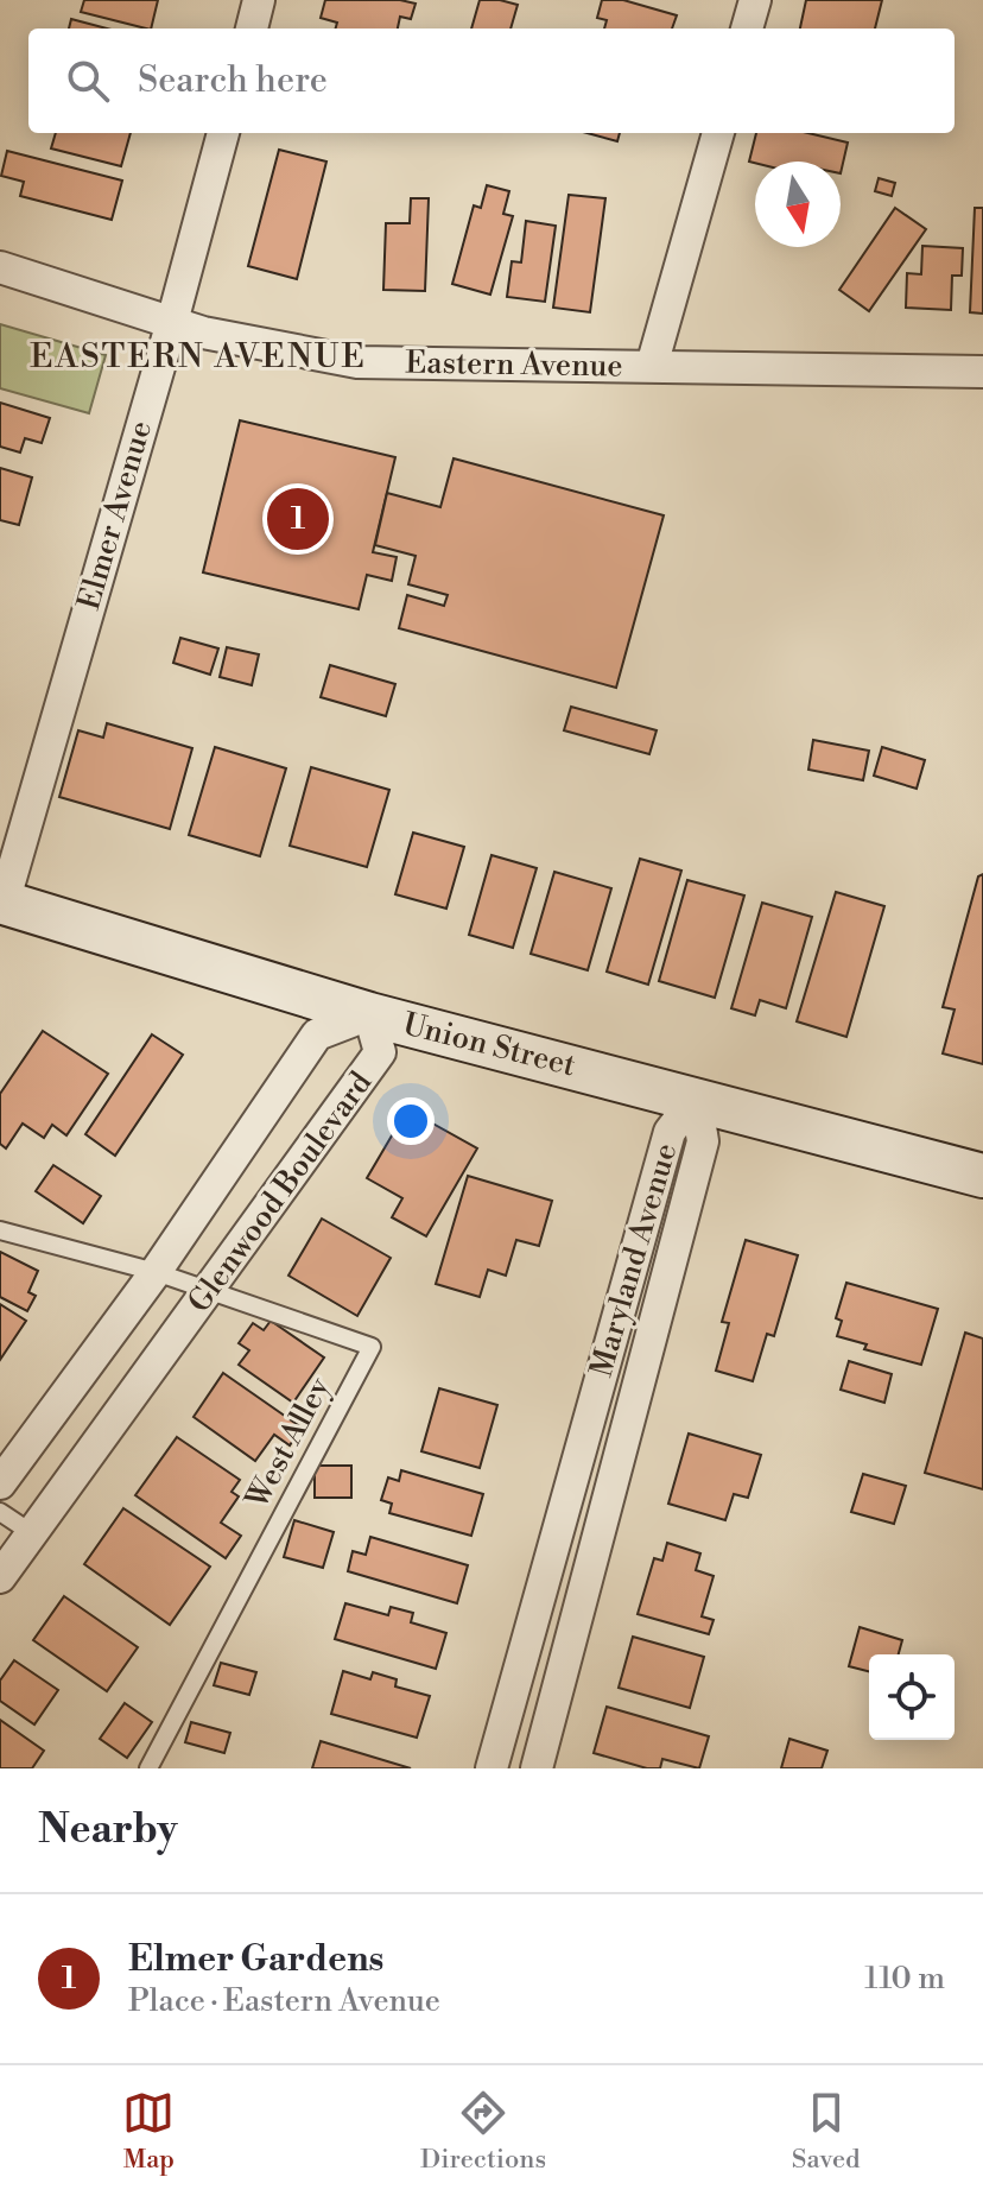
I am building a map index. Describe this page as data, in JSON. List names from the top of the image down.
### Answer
{
  "streets": {
    "main road": ["Union Street"],
    "street": [
      "Eastern Avenue",
      "Elmer Avenue",
      "Glenwood Boulevard",
      "Maryland Avenue"
    ],
    "lane": ["West Alley"]
  },
  "crossings": [
    ["Eastern Avenue", "Elmer Avenue"],
    ["Elmer Avenue", "Union Street"],
    ["Union Street", "Glenwood Boulevard"],
    ["Union Street", "Maryland Avenue"],
    ["Glenwood Boulevard", "West Alley"]
  ],
  "districts": ["EASTERN AVENUE"],
  "north": "bottom",
  "page": {
    "search": "Search here",
    "pins": "1",
    "heading": "Nearby",
    "list": [
      {
        "mark": "1",
        "name": "Elmer Gardens",
        "note": "Place · Eastern Avenue",
        "value": "110 m"
      }
    ],
    "nav": ["Map", "Directions", "Saved"]
  }
}
